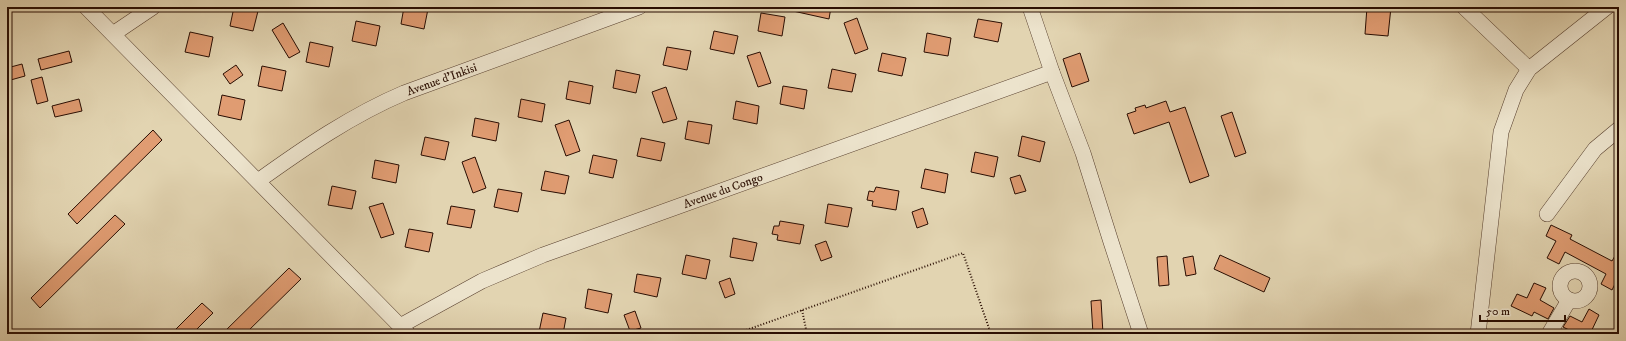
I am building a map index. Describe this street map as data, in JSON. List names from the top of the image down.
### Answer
{
  "streets": {
    "street": ["Avenue d'Inkisi", "Avenue du Congo"]
  },
  "scale_bar": "50 m"
}
